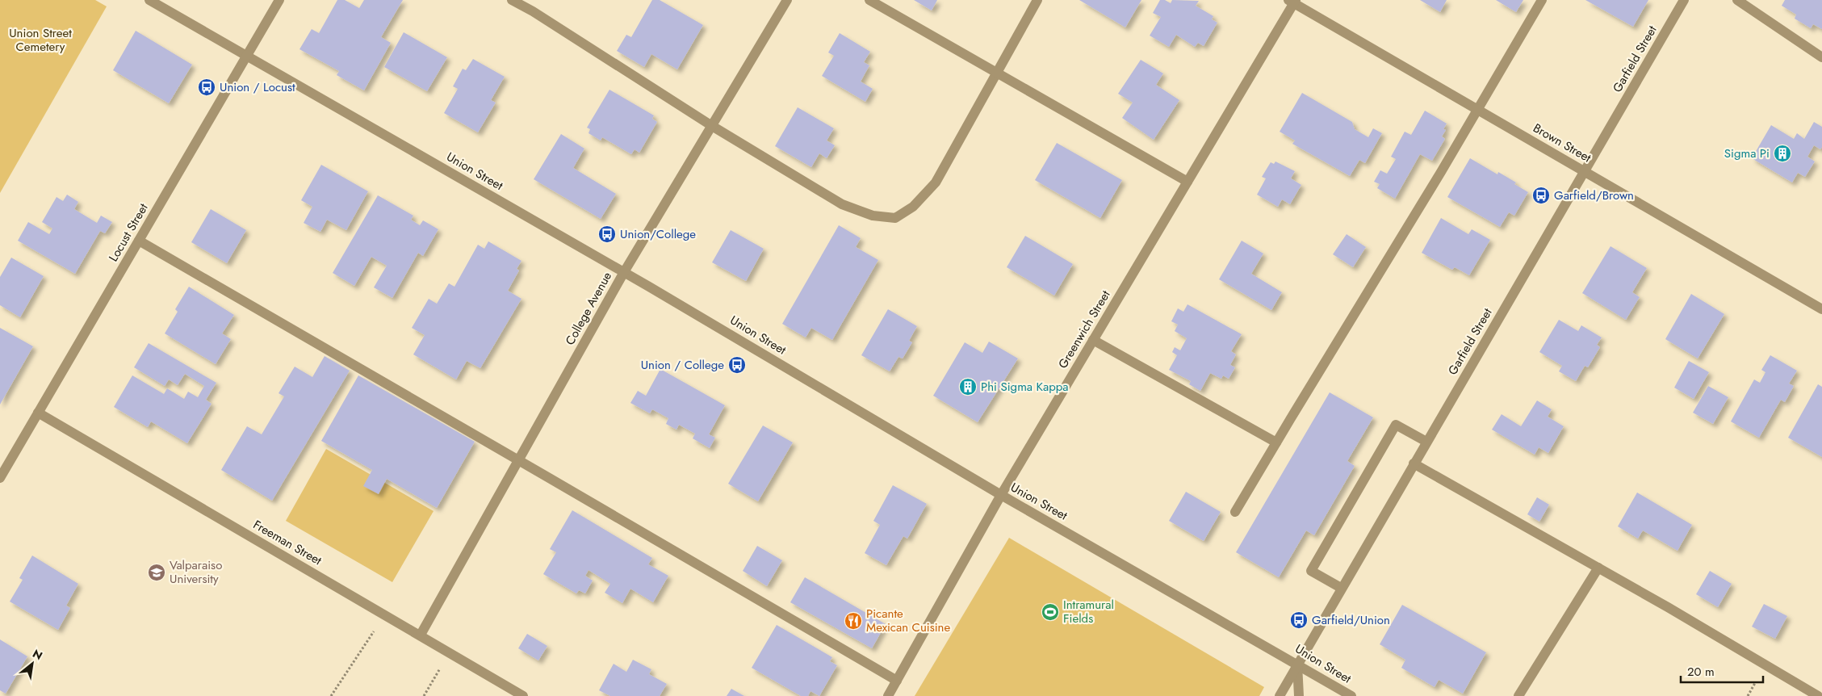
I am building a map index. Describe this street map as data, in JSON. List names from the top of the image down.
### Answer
{
  "streets": {
    "street": [
      "Garfield Street",
      "Brown Street",
      "Union Street",
      "Locust Street",
      "College Avenue",
      "Greenwich Street",
      "Freeman Street"
    ]
  },
  "crossings": [
    ["Garfield Street", "Brown Street"],
    ["Garfield Street", "Union Street"],
    ["Brown Street", "Greenwich Street"],
    ["Union Street", "Locust Street"],
    ["Union Street", "College Avenue"],
    ["Union Street", "Greenwich Street"],
    ["Locust Street", "Freeman Street"],
    ["College Avenue", "Freeman Street"]
  ],
  "parks": ["Union Street Cemetery"],
  "places": {
    "bus stop": [
      "Union / Locust",
      "Garfield/Brown",
      "Union/College",
      "Union / College",
      "Garfield/Union"
    ],
    "building": ["Sigma Pi", "Phi Sigma Kappa"],
    "school or university": ["Valparaiso University"],
    "sports": ["Intramural Fields"],
    "restaurant": ["Picante Mexican Cuisine"]
  },
  "scale_bar": "20 m",
  "north": "top right"
}
